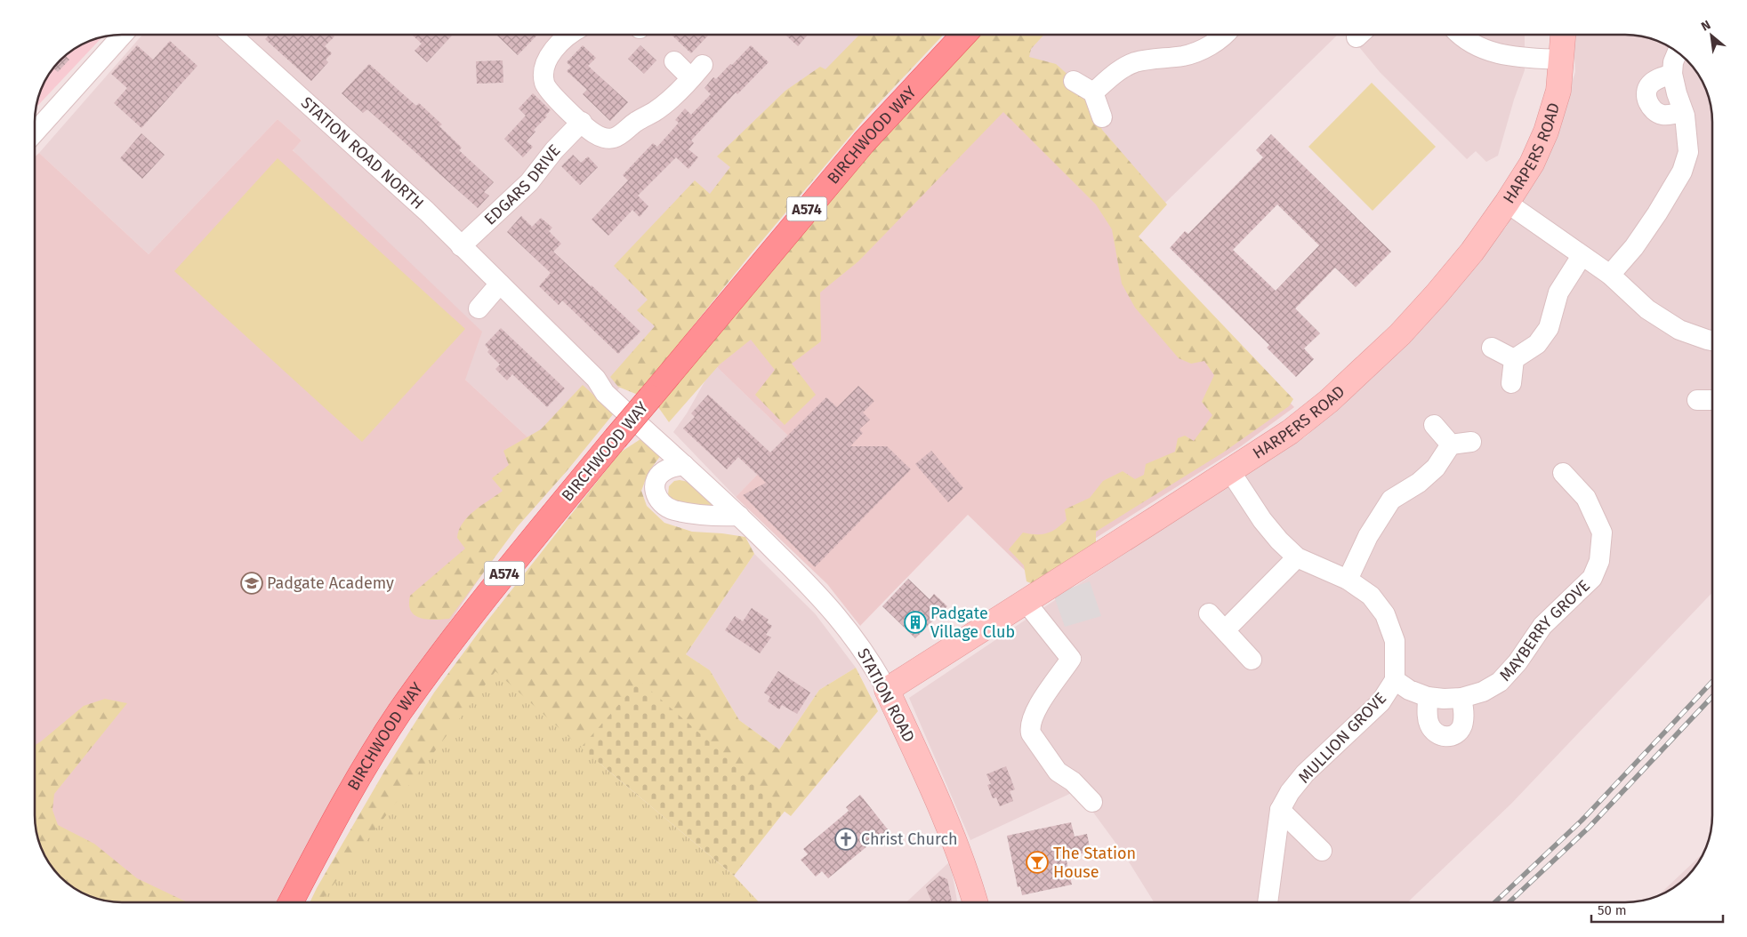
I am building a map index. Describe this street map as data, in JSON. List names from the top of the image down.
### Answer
{
  "streets": {
    "main road": ["BIRCHWOOD WAY", "A574"],
    "street": [
      "HARPERS ROAD",
      "STATION ROAD NORTH",
      "EDGARS DRIVE",
      "MAYBERRY GROVE",
      "STATION ROAD",
      "MULLION GROVE"
    ]
  },
  "crossings": [
    ["HARPERS ROAD", "STATION ROAD"],
    ["HARPERS ROAD", "MULLION GROVE"],
    ["STATION ROAD NORTH", "EDGARS DRIVE"],
    ["STATION ROAD NORTH", "STATION ROAD"],
    ["MAYBERRY GROVE", "MULLION GROVE"]
  ],
  "places": {
    "school or university": ["Padgate Academy"],
    "building": ["Padgate Village Club"],
    "church": ["Christ Church"],
    "bar": ["The Station House"]
  },
  "scale_bar": "50 m",
  "north": "top left"
}
